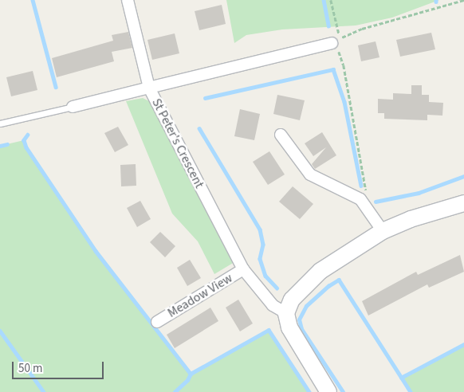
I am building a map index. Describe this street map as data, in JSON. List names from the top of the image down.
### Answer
{
  "streets": {
    "street": ["St Peter's Crescent", "Meadow View"]
  },
  "crossings": [
    ["St Peter's Crescent", "Meadow View"]
  ],
  "scale_bar": "50 m"
}
